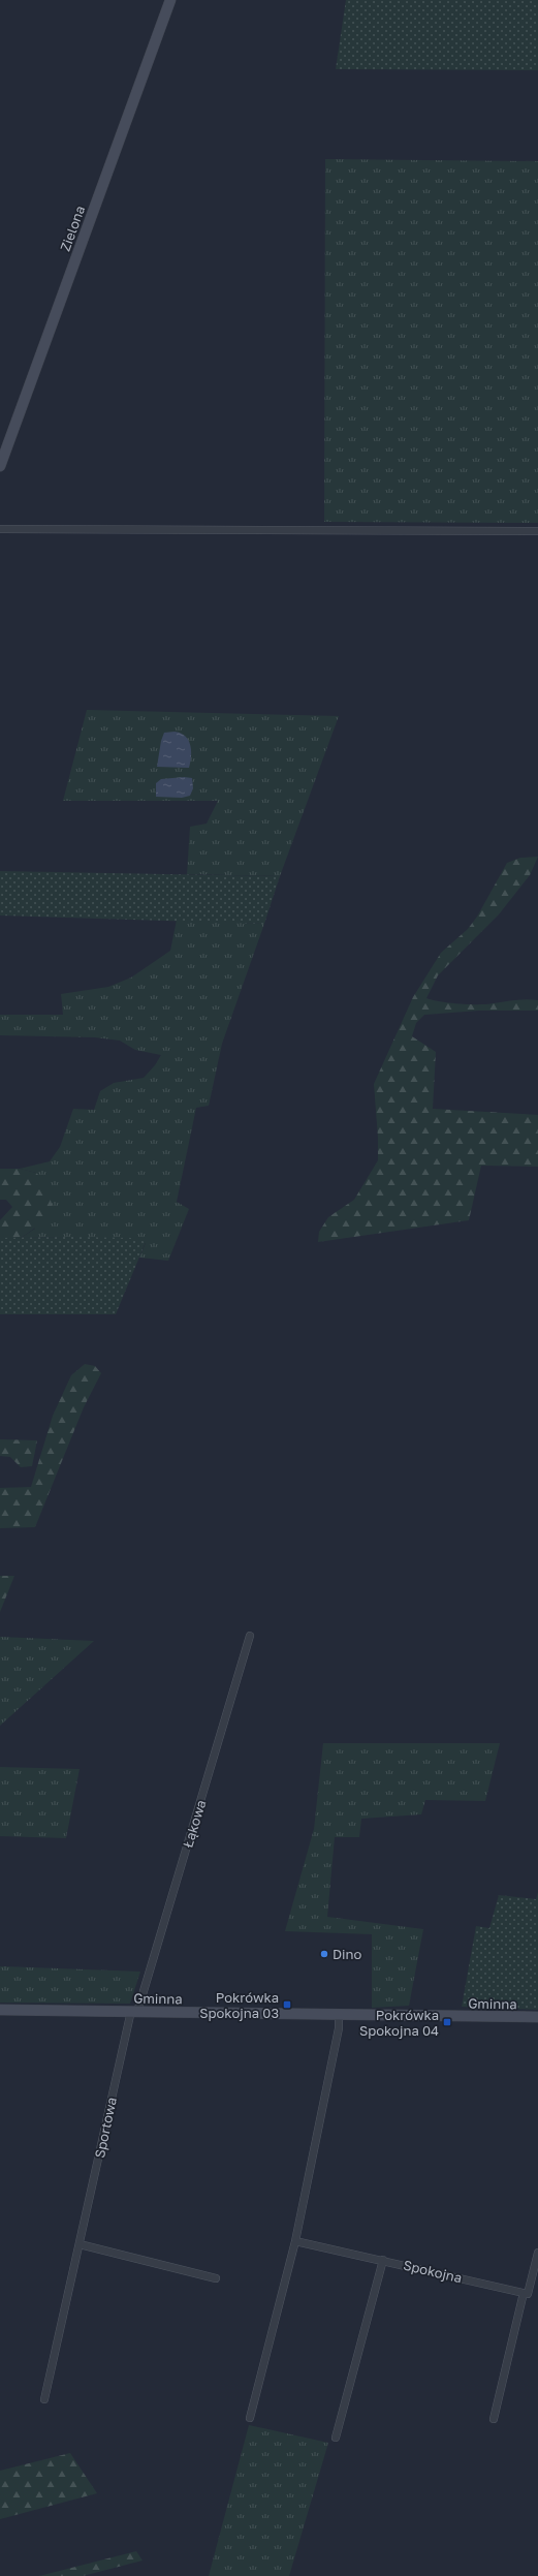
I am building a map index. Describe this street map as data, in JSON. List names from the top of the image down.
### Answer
{
  "streets": {
    "main road": ["Zielona", "Gminna"],
    "street": ["Łąkowa", "Sportowa", "Spokojna"]
  },
  "crossings": [
    ["Łąkowa", "Gminna"],
    ["Łąkowa", "Sportowa"],
    ["Gminna", "Sportowa"]
  ],
  "places": {
    "other": ["Dino"],
    "transit": ["Pokrówka Spokojna 03", "Pokrówka Spokojna 04"]
  }
}
